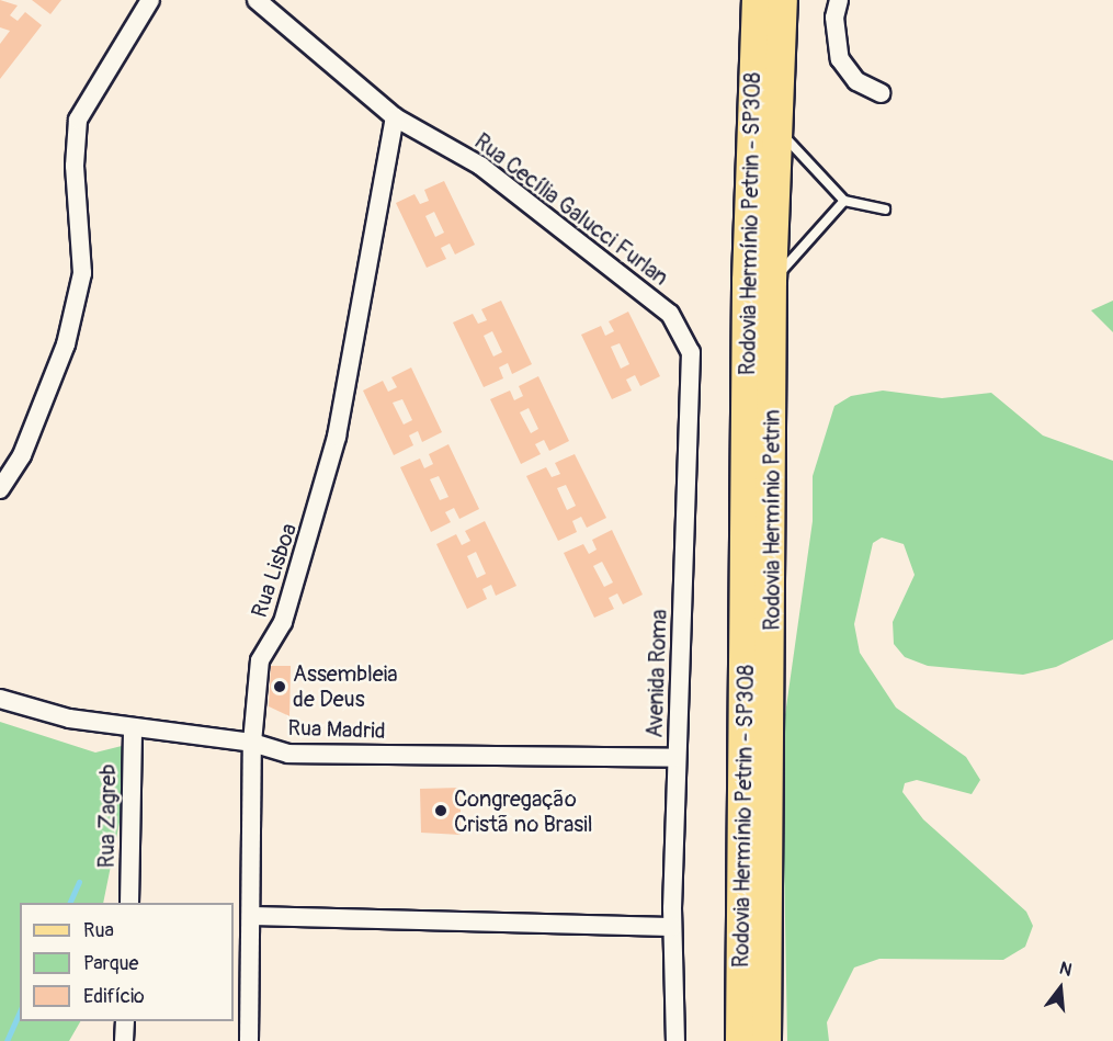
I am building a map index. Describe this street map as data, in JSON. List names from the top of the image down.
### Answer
{
  "streets": {
    "main road": ["Rodovia Hermínio Petrin - SP308", "Rodovia Hermínio Petrin"],
    "street": [
      "Rua Cecília Galucci Furlan",
      "Rua Lisboa",
      "Avenida Roma",
      "Rua Madrid",
      "Rua Zagreb"
    ]
  },
  "crossings": [
    ["Rua Cecília Galucci Furlan", "Rua Lisboa"],
    ["Rua Cecília Galucci Furlan", "Avenida Roma"],
    ["Rua Lisboa", "Rua Madrid"],
    ["Avenida Roma", "Rua Madrid"],
    ["Rua Madrid", "Rua Zagreb"]
  ],
  "places": ["Assembleia de Deus", "Congregação Cristã no Brasil"],
  "legend": ["Rua", "Parque", "Edifício"],
  "north": "top"
}
